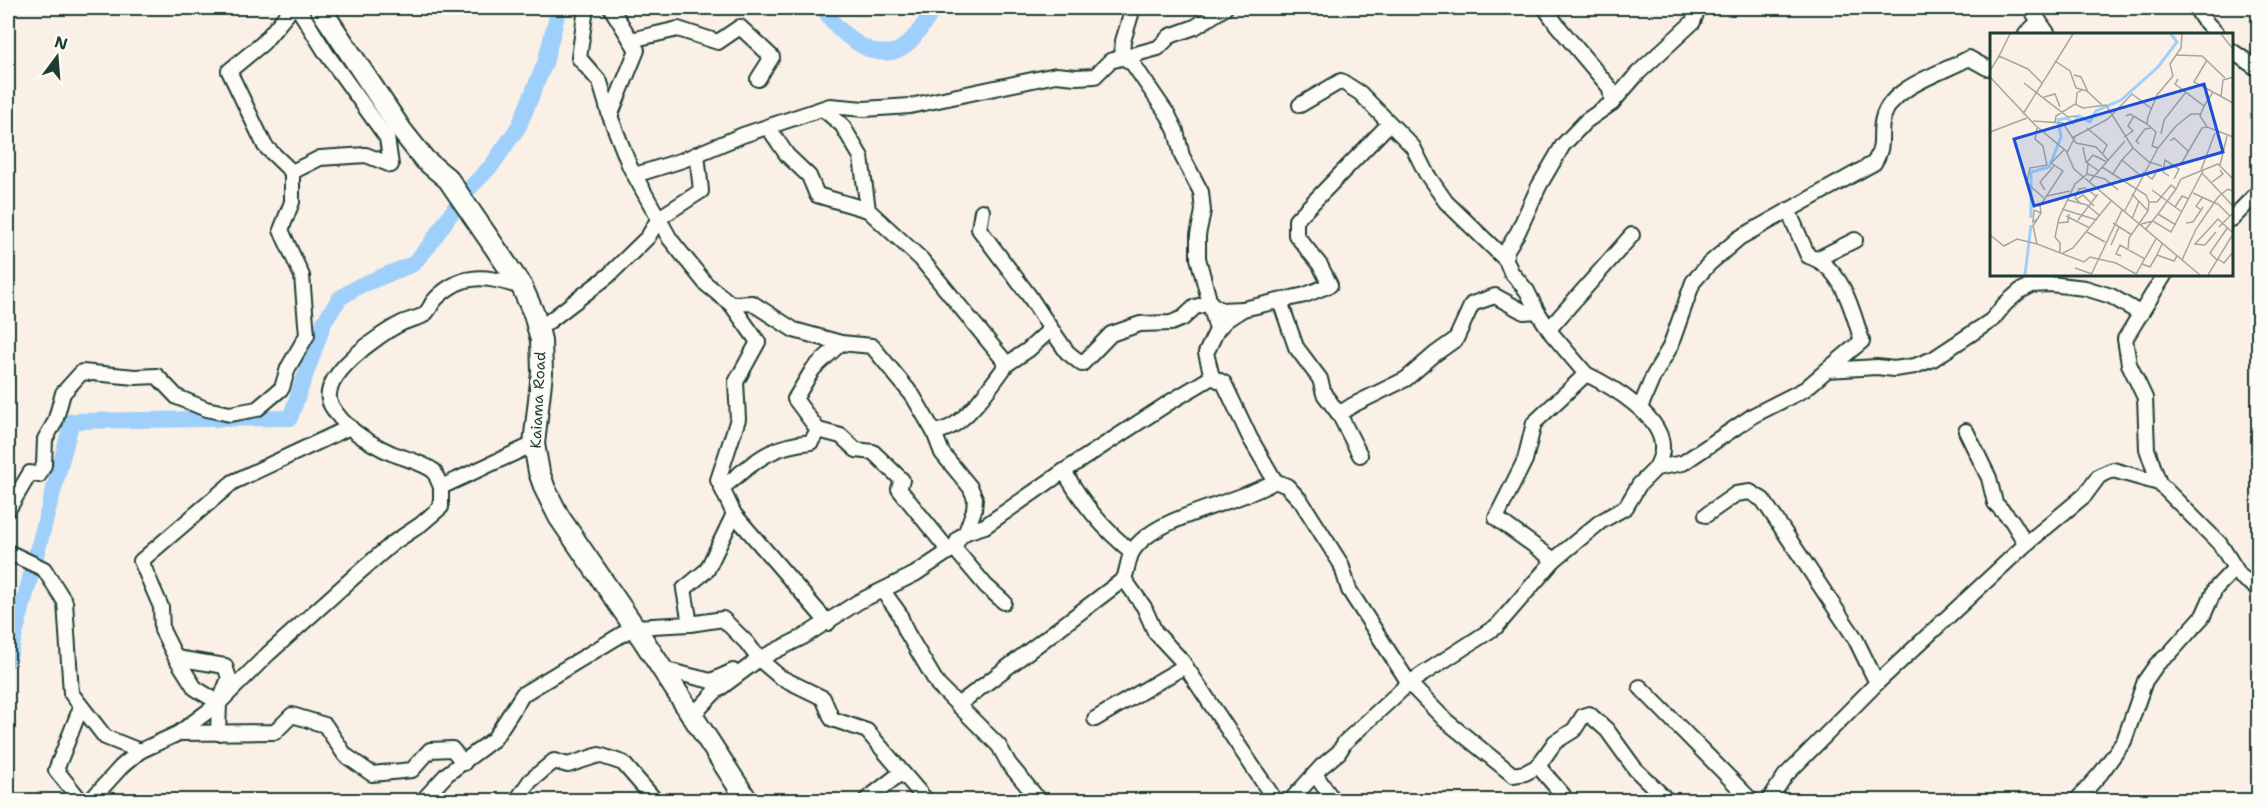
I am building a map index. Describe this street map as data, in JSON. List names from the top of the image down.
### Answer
{
  "streets": {
    "highway": ["Kaiama Road"]
  },
  "north": "top"
}
